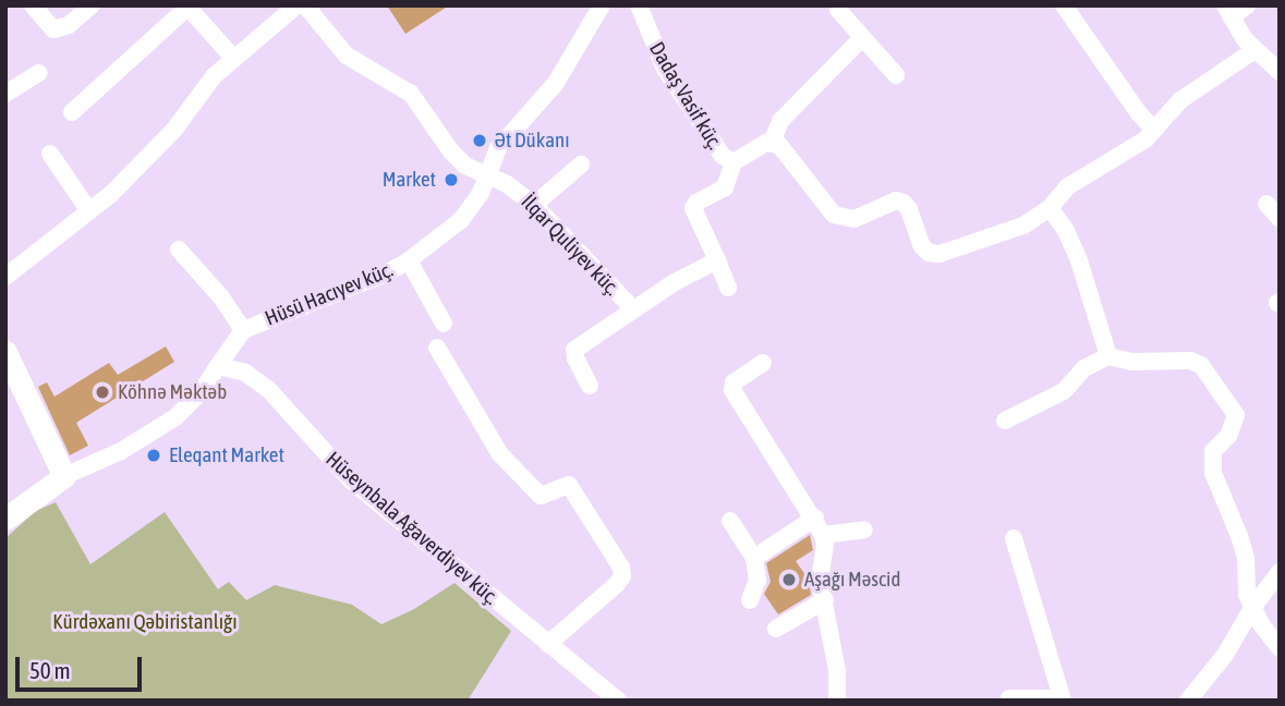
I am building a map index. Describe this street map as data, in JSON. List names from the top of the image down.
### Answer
{
  "streets": {
    "street": [
      "Dadaş Vasif küç.",
      "İlqar Quliyev küç.",
      "Hüsü Hacıyev küç.",
      "Hüseynbala Ağaverdiyev küç."
    ]
  },
  "crossings": [
    ["İlqar Quliyev küç.", "Hüsü Hacıyev küç."],
    ["Hüsü Hacıyev küç.", "Hüseynbala Ağaverdiyev küç."]
  ],
  "parks": ["Kürdəxanı Qəbiristanlığı"],
  "places": [
    "Ət Dükanı",
    "Market",
    "Köhnə Məktəb",
    "Eleqant Market",
    "Aşağı Məscid"
  ],
  "scale_bar": "50 m"
}
